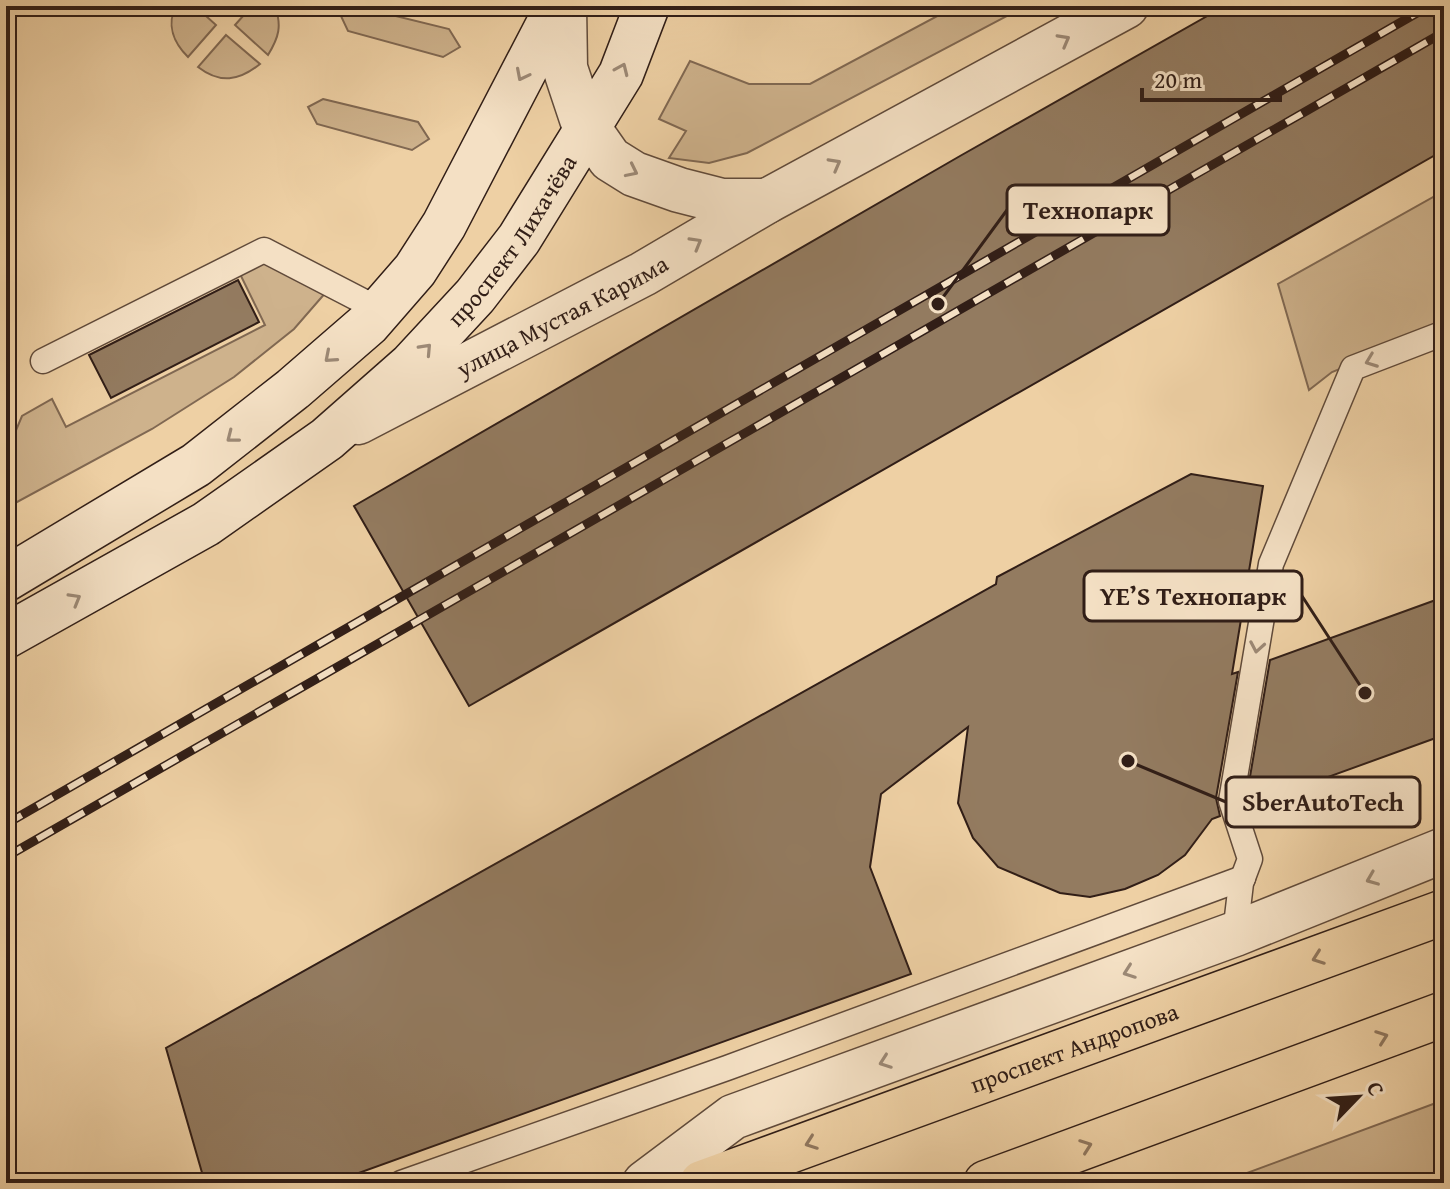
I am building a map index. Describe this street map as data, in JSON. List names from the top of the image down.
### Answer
{
  "streets": {
    "main road": ["проспект Андропова"],
    "street": ["проспект Лихачёва", "улица Мустая Карима"]
  },
  "crossings": [
    ["проспект Лихачёва", "улица Мустая Карима"]
  ],
  "places": ["Технопарк", "YE’S Технопарк", "SberAutoTech"],
  "scale_bar": "20 m",
  "north": "top right"
}
